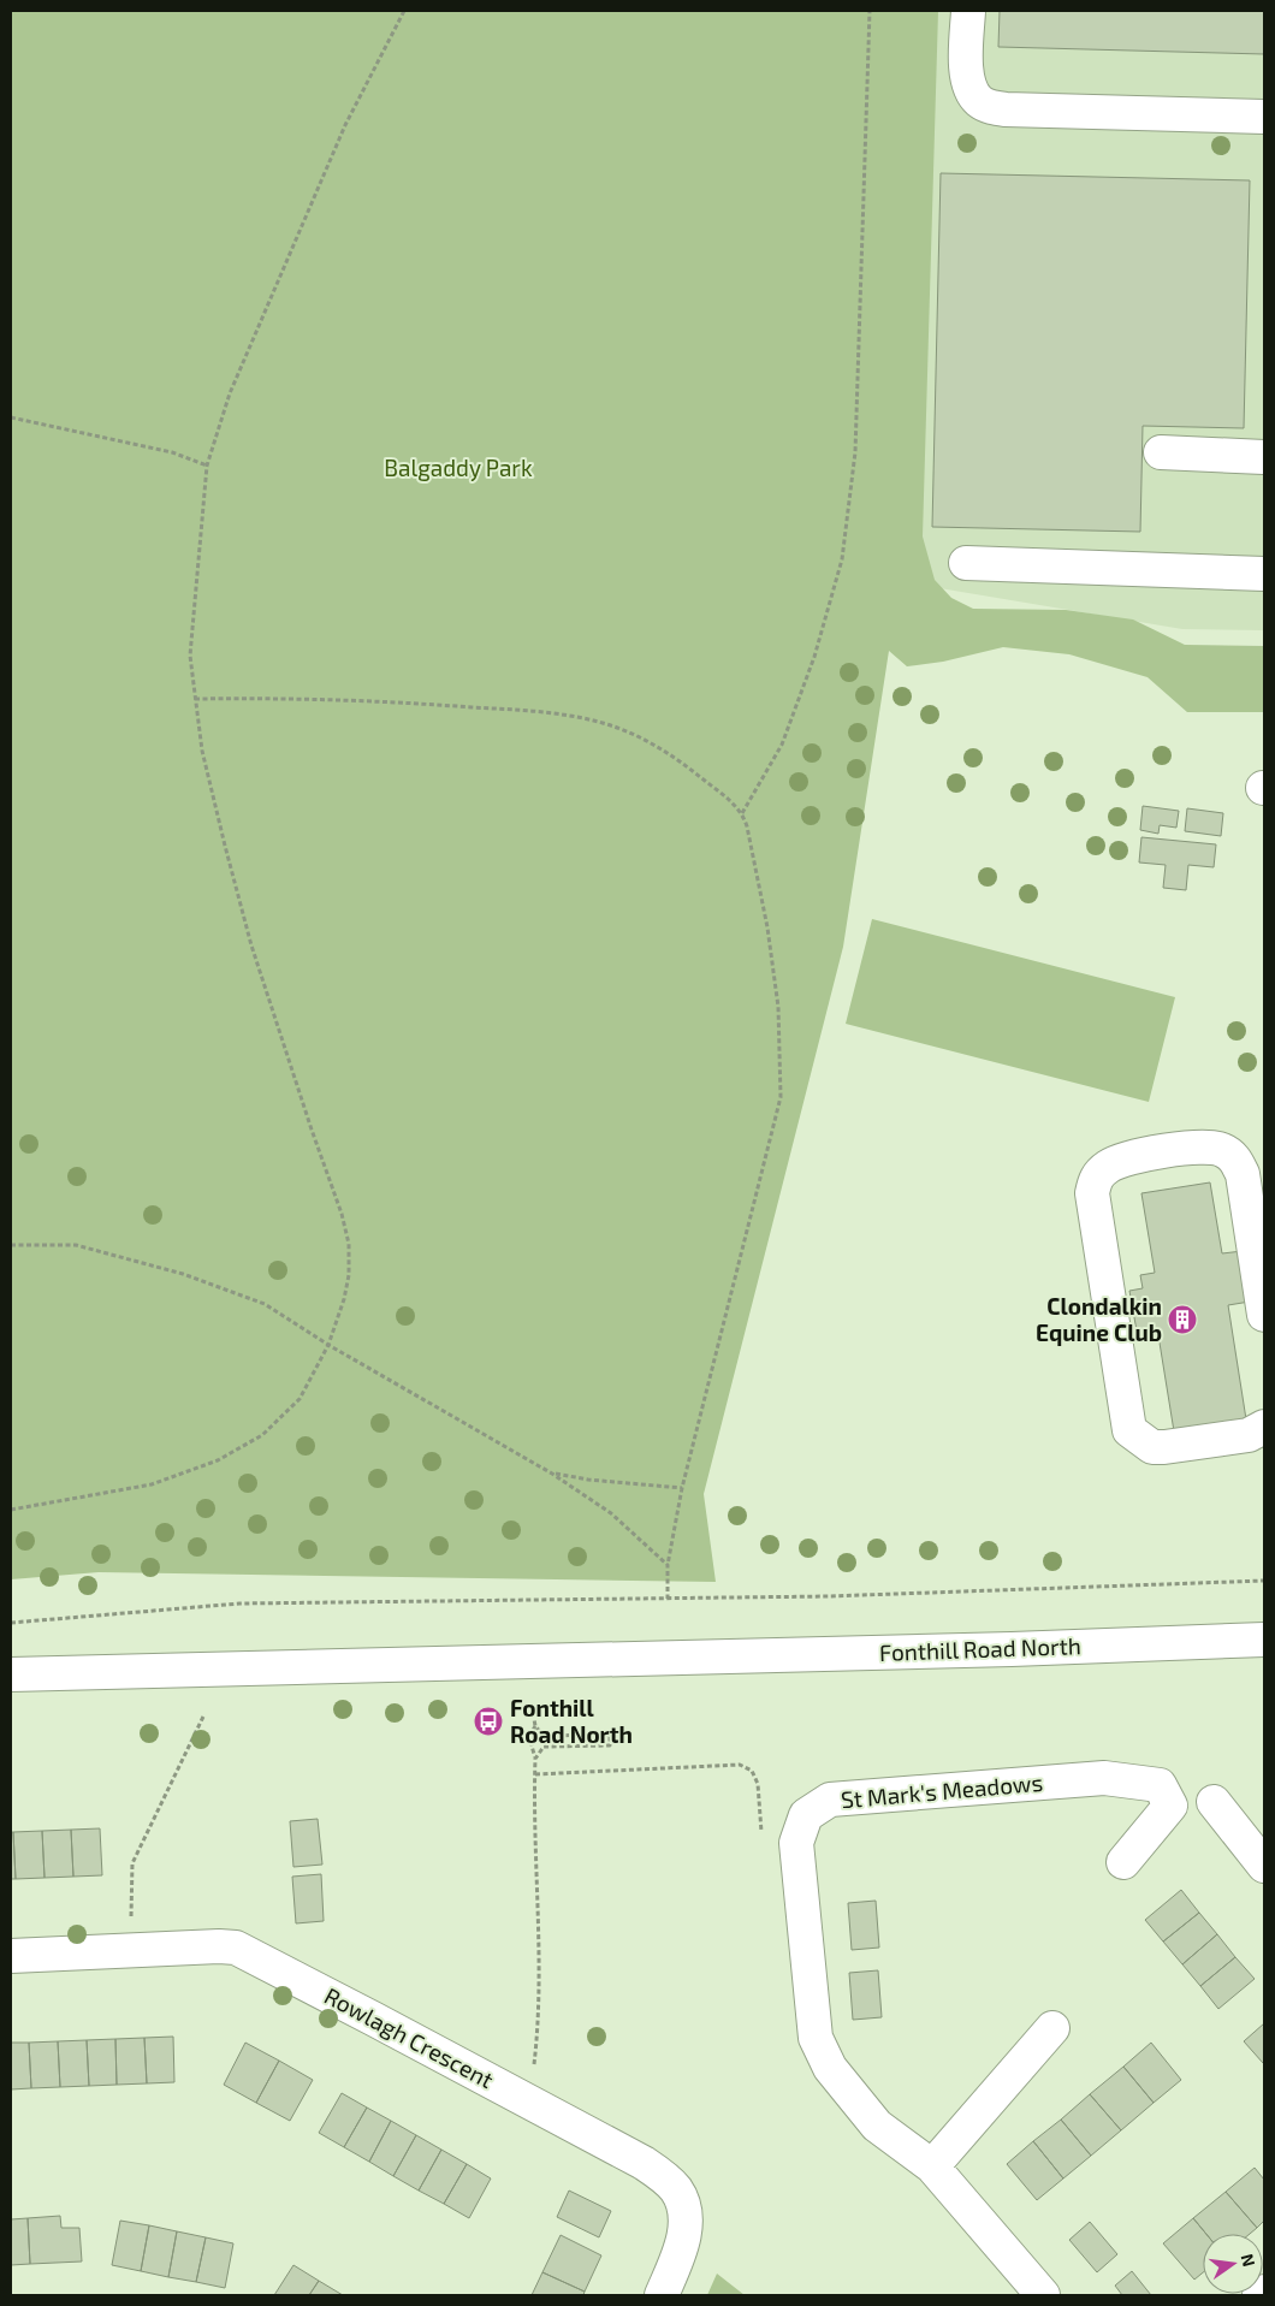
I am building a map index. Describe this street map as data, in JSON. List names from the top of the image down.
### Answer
{
  "streets": {
    "street": ["Fonthill Road North", "St Mark's Meadows", "Rowlagh Crescent"]
  },
  "parks": ["Balgaddy Park"],
  "places": {
    "building": ["Clondalkin Equine Club"],
    "bus stop": ["Fonthill Road North"]
  },
  "north": "right"
}
